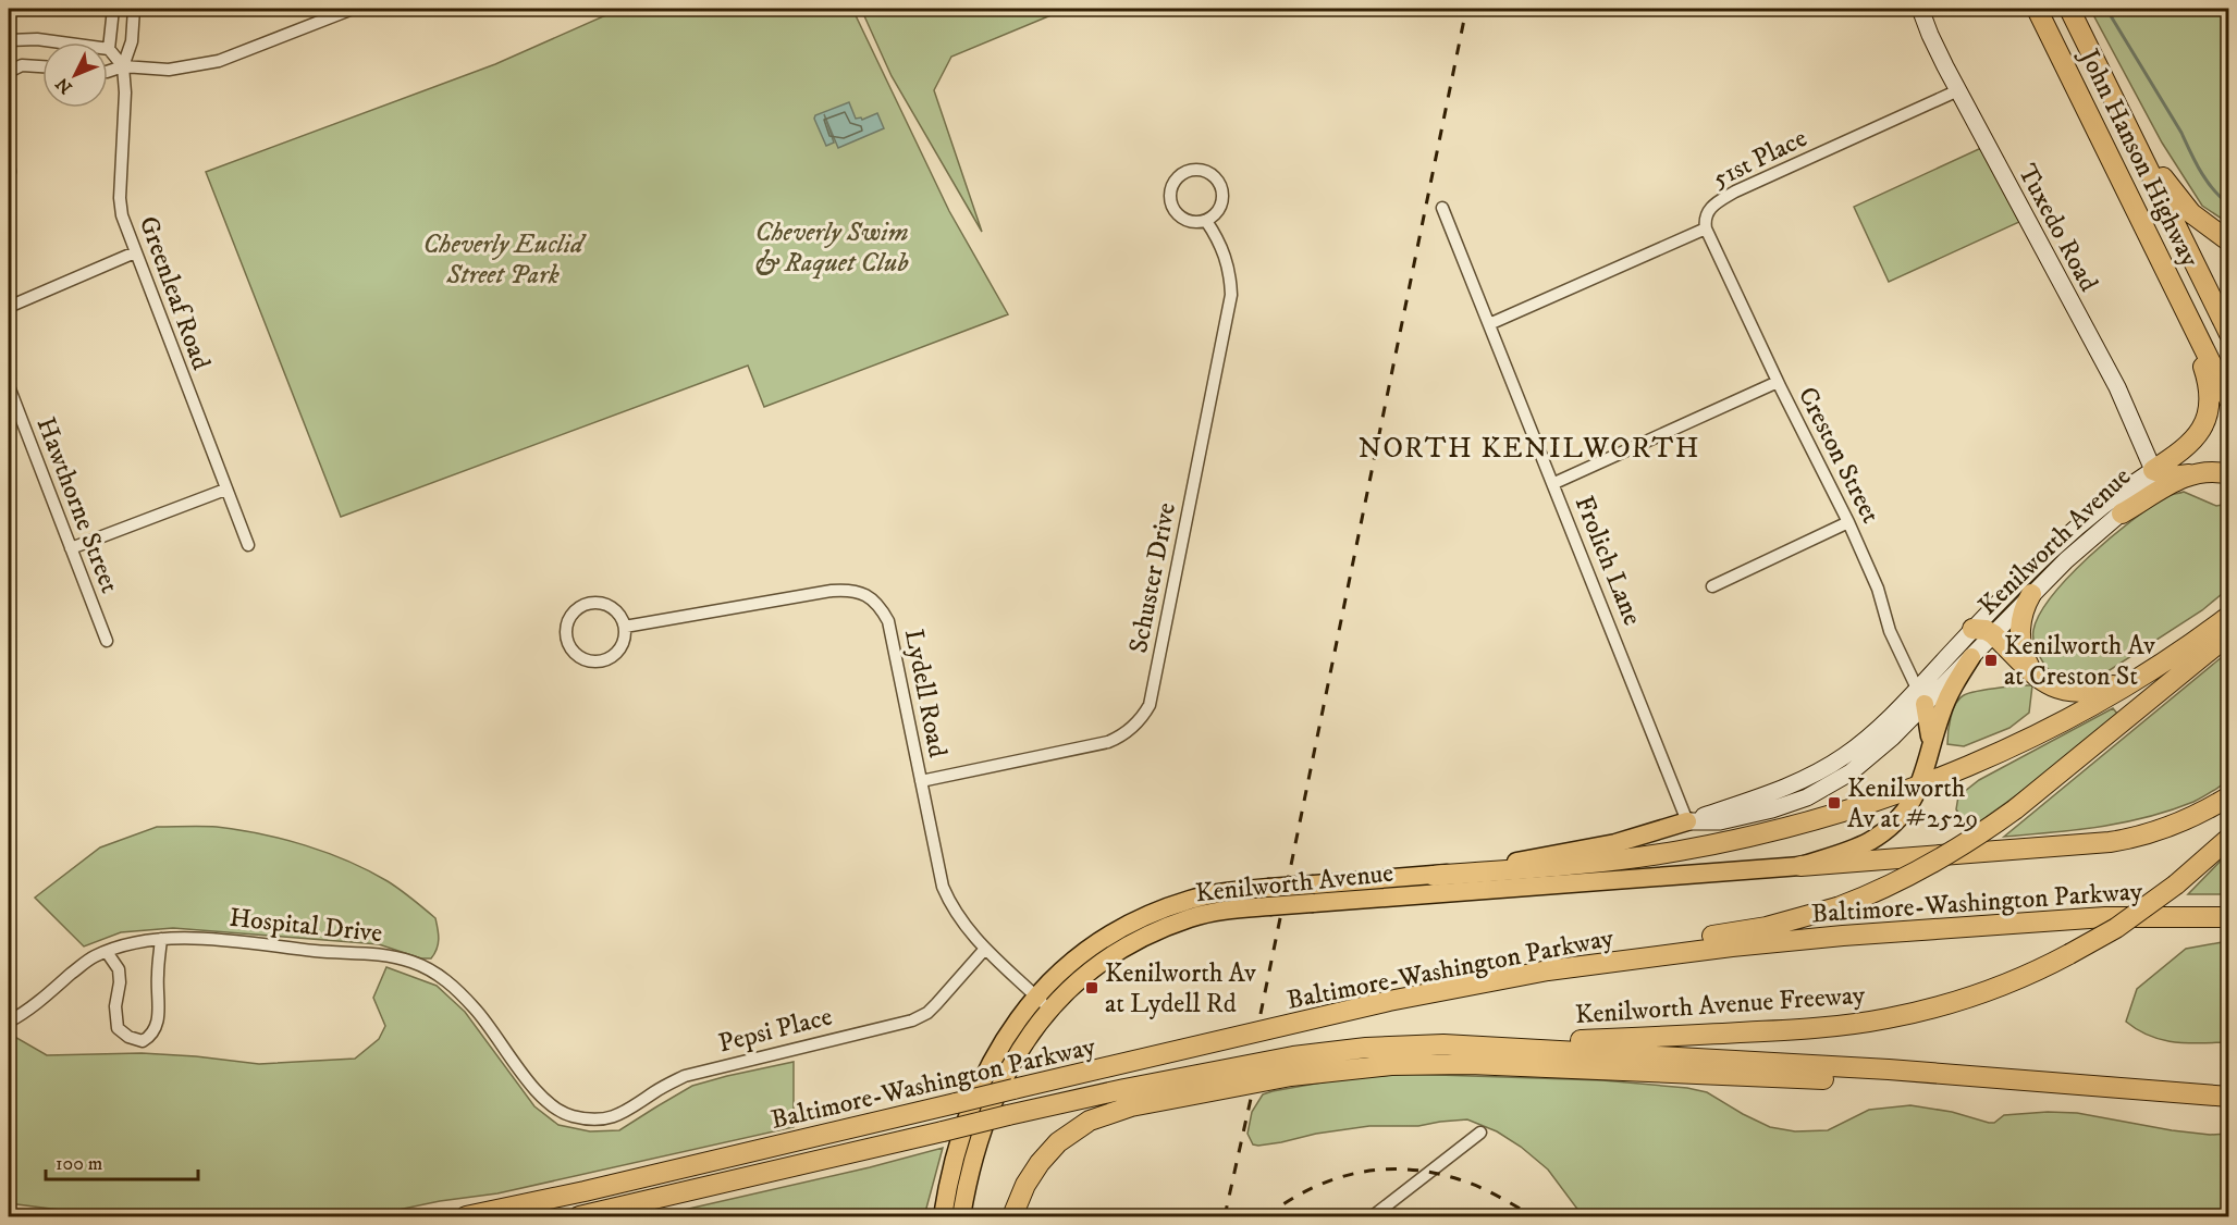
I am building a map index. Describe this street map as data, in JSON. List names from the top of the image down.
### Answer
{
  "streets": {
    "highway": ["John Hanson Highway", "Baltimore-Washington Parkway", "Kenilworth Avenue Freeway"],
    "main road": ["Tuxedo Road", "Kenilworth Avenue"],
    "street": [
      "51st Place",
      "Greenleaf Road",
      "Creston Street",
      "Hawthorne Street",
      "Frolich Lane",
      "Schuster Drive",
      "Lydell Road",
      "Hospital Drive",
      "Pepsi Place"
    ]
  },
  "crossings": [
    ["51st Place", "Tuxedo Road"],
    ["51st Place", "Creston Street"],
    ["51st Place", "Frolich Lane"],
    ["Tuxedo Road", "Kenilworth Avenue"],
    ["Creston Street", "Kenilworth Avenue"],
    ["Kenilworth Avenue", "Frolich Lane"],
    ["Kenilworth Avenue", "Lydell Road"],
    ["Schuster Drive", "Lydell Road"],
    ["Lydell Road", "Pepsi Place"],
    ["Baltimore-Washington Parkway", "Kenilworth Avenue Freeway"],
    ["Hospital Drive", "Pepsi Place"]
  ],
  "districts": ["NORTH KENILWORTH"],
  "parks": ["Cheverly Swim & Raquet Club", "Cheverly Euclid Street Park"],
  "places": {
    "transit": ["Kenilworth Av at Creston St", "Kenilworth Av at #2529", "Kenilworth Av at Lydell Rd"]
  },
  "scale_bar": "100 m",
  "north": "bottom left"
}
